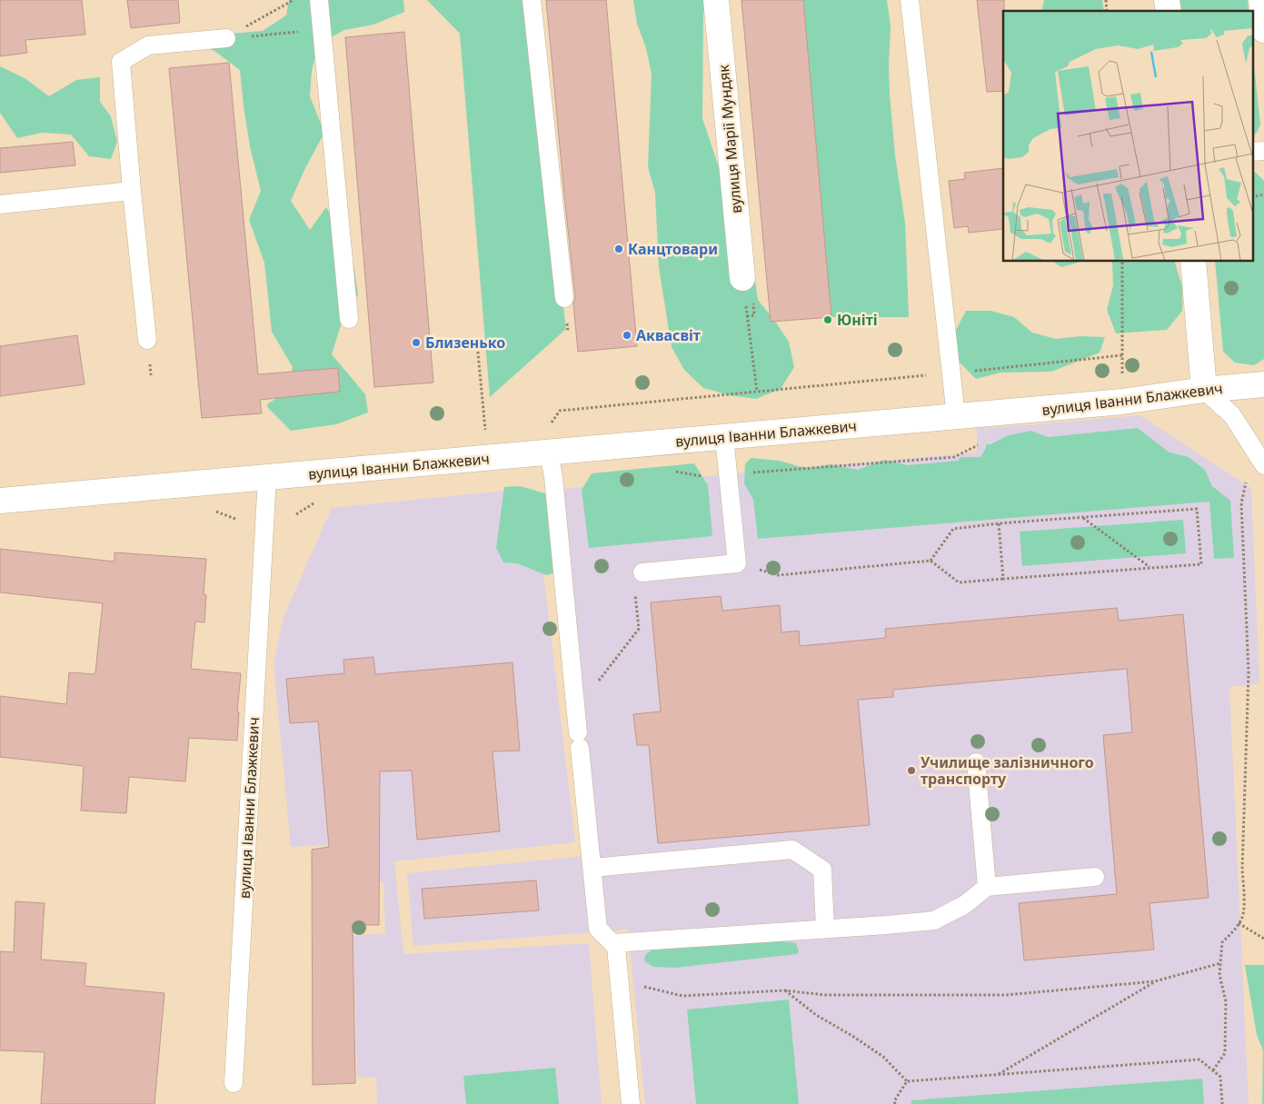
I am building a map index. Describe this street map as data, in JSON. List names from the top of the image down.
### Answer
{
  "streets": {
    "street": ["вулиця Марії Мундяк", "вулиця Іванни Блажкевич"]
  },
  "places": [
    "Канцтовари",
    "Юніті",
    "Аквасвіт",
    "Близенько",
    "Училище залізничного транспорту"
  ]
}
